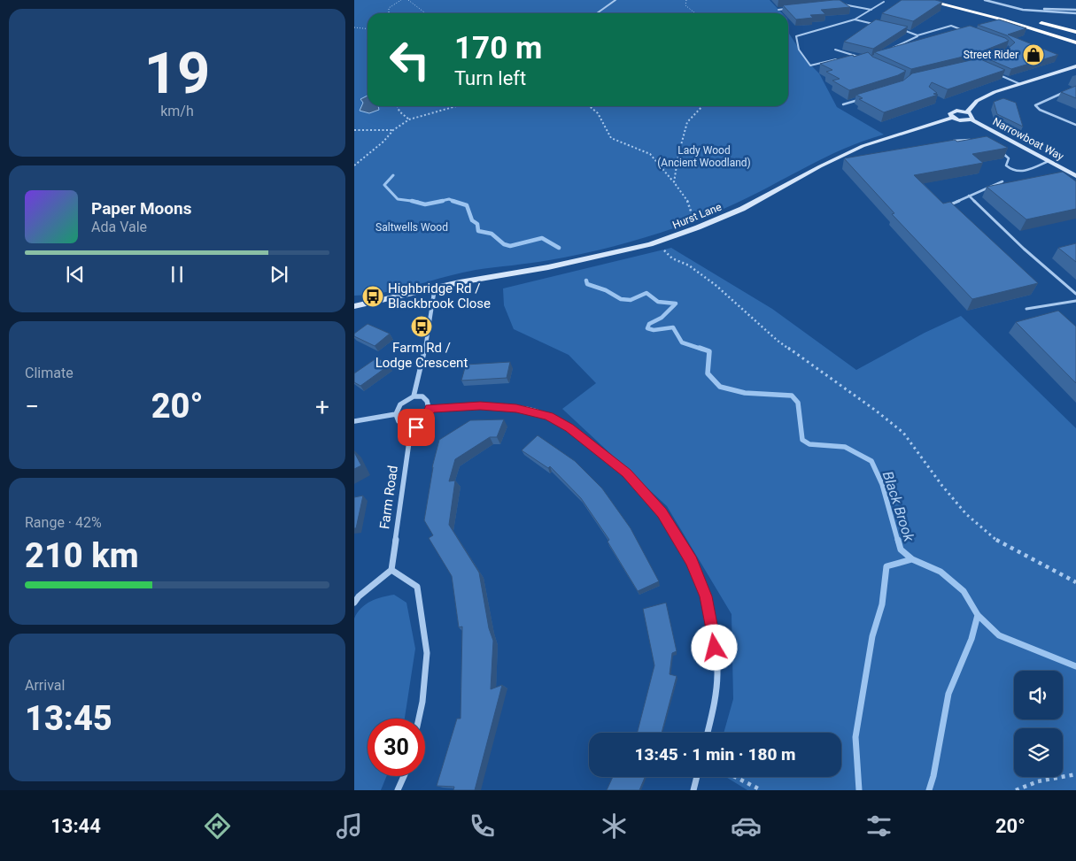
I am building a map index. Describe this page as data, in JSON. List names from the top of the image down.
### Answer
{
  "streets": {
    "street": ["Narrowboat Way", "Hurst Lane", "Farm Road"]
  },
  "water": ["Black Brook"],
  "parks": ["Lady Wood (Ancient Woodland)", "Saltwells Wood"],
  "places": {
    "shop": ["Street Rider"],
    "bus stop": ["Highbridge Rd / Blackbrook Close", "Farm Rd / Lodge Crescent"]
  },
  "page": {
    "tile": [
      ["19", "km/h"],
      "Climate",
      ["Range · 42%", "210 km"],
      ["Arrival", "13:45"]
    ],
    "turn": ["170 m", "Turn left"],
    "song": ["Paper Moons", "Ada Vale"],
    "heat": ["−", "20°", "+"],
    "limit": "30",
    "trip": "13:45 · 1 min · 180 m",
    "tabs": ["13:44", "20°"]
  }
}
